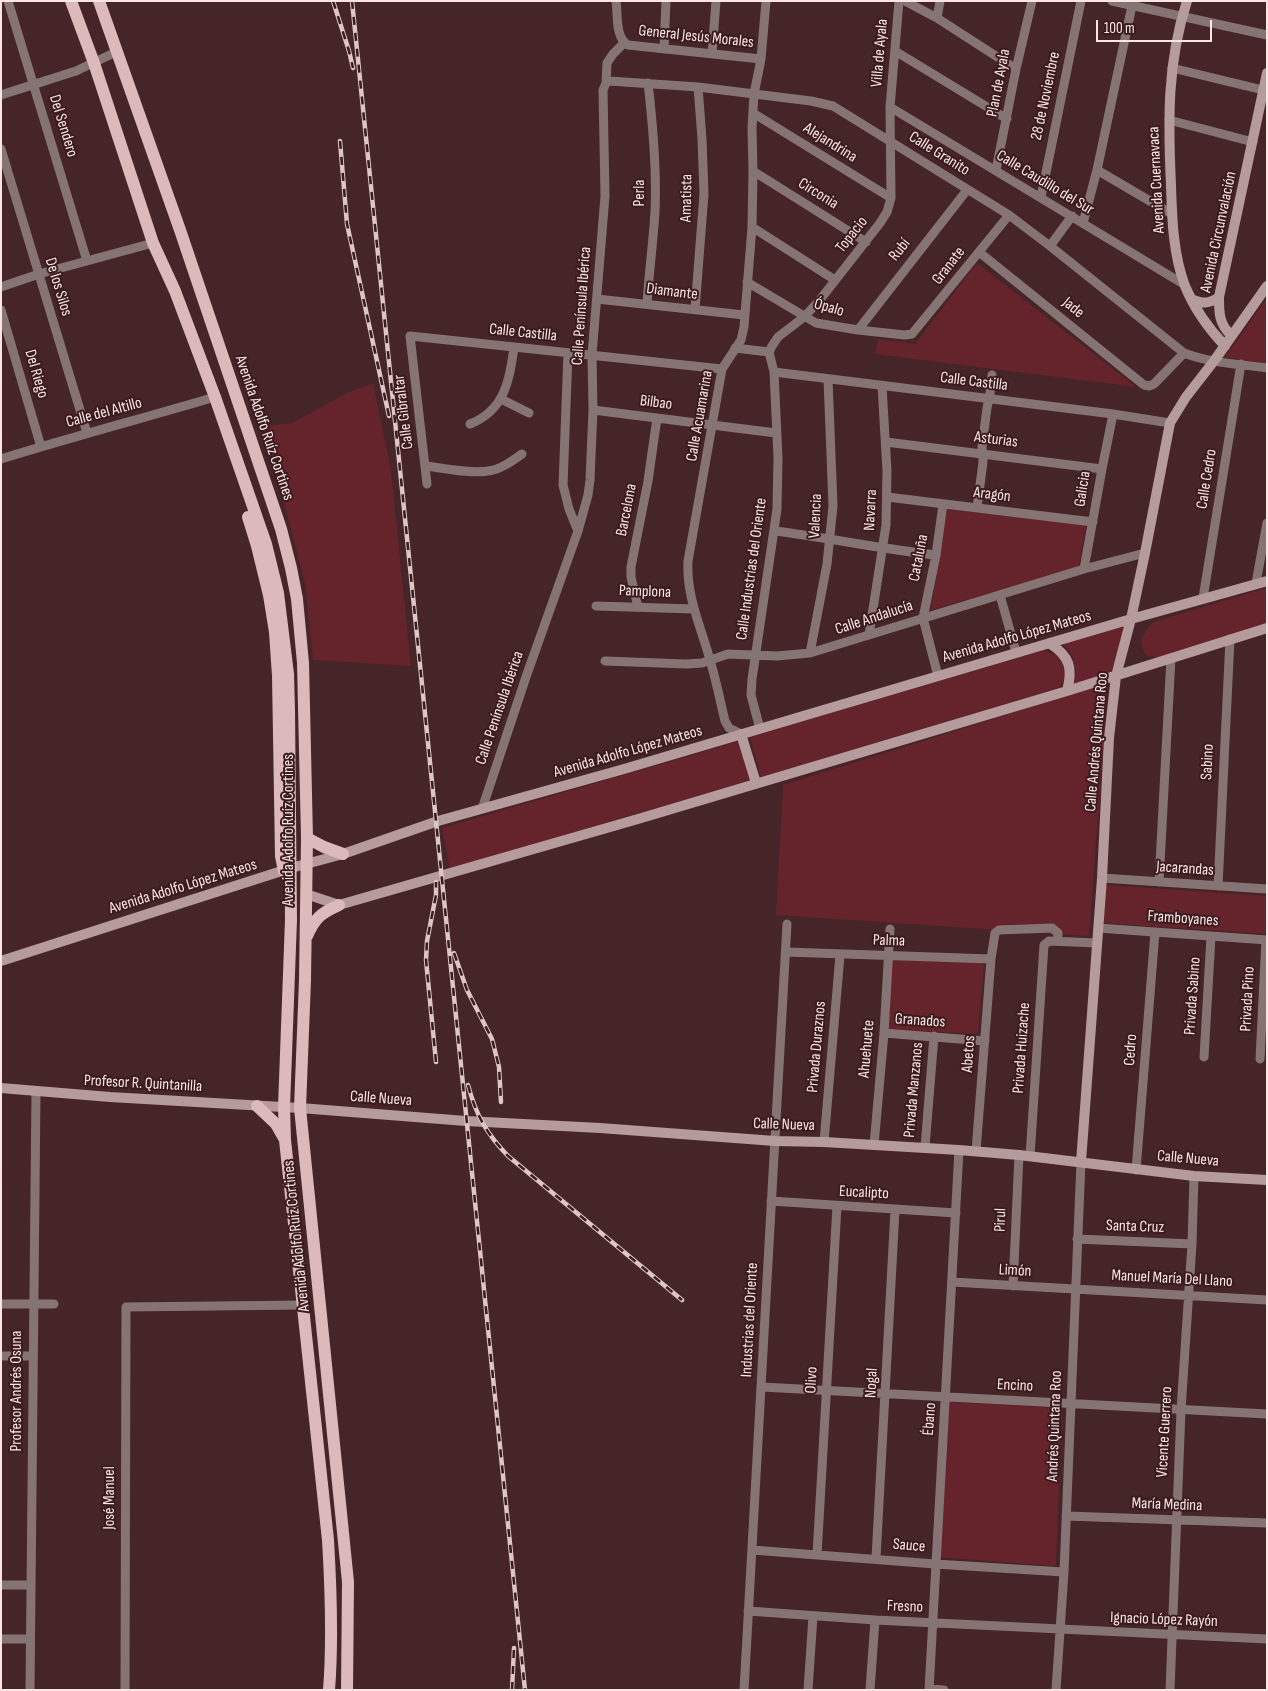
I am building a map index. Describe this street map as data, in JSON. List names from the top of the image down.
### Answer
{
  "streets": {
    "main road": ["Avenida Adolfo Ruíz Cortines"],
    "street": [
      "General Jesús Morales",
      "Villa de Ayala",
      "Plan de Ayala",
      "28 de Noviembre",
      "Del Sendero",
      "Alejandrina",
      "Calle Granito",
      "Avenida Cuernavaca",
      "Calle Caudillo del Sur",
      "Perla",
      "Circonia",
      "Amatista",
      "Avenida Circunvalación",
      "Topacio",
      "Rubí",
      "Granate",
      "De los Silos",
      "Diamante",
      "Calle Península Ibérica",
      "Ópalo",
      "Jade",
      "Calle Castilla",
      "Del Riego",
      "Bilbao",
      "Calle Gibraltar",
      "Calle del Altillo",
      "Calle Acuamarina",
      "Asturias",
      "Calle Cedro",
      "Galicia",
      "Aragón",
      "Barcelona",
      "Navarra",
      "Valencia",
      "Cataluña",
      "Calle Industrias del Oriente",
      "Pamplona",
      "Calle Andalucía",
      "Avenida Adolfo López Mateos",
      "Calle Andrés Quintana Roo",
      "Sabino",
      "Jacarandas",
      "Framboyanes",
      "Palma",
      "Privada Sabino",
      "Privada Pino",
      "Granados",
      "Privada Duraznos",
      "Privada Huizache",
      "Ahuehuete",
      "Cedro",
      "Abetos",
      "Profesor R. Quintanilla",
      "Privada Manzanos",
      "Calle Nueva",
      "Eucalipto",
      "Pirul",
      "Santa Cruz",
      "Limón",
      "Manuel María Del Llano",
      "Industrias del Oriente",
      "Olivo",
      "Nogal",
      "Encino",
      "Profesor Andrés Osuna",
      "Ébano",
      "Andrés Quintana Roo",
      "Vicente Guerrero",
      "José Manuel",
      "María Medina",
      "Sauce",
      "Fresno",
      "Ignacio López Rayón"
    ]
  },
  "crossings": [
    ["General Jesús Morales", "Calle Península Ibérica"],
    ["General Jesús Morales", "Calle Acuamarina"],
    ["Villa de Ayala", "Calle Caudillo del Sur"],
    ["Villa de Ayala", "Topacio"],
    ["Plan de Ayala", "Calle Caudillo del Sur"],
    ["28 de Noviembre", "Calle Caudillo del Sur"],
    ["Alejandrina", "Topacio"],
    ["Alejandrina", "Calle Acuamarina"],
    ["Calle Granito", "Perla"],
    ["Calle Granito", "Amatista"],
    ["Calle Granito", "Topacio"],
    ["Calle Granito", "Rubí"],
    ["Calle Granito", "Granate"],
    ["Calle Granito", "Calle Península Ibérica"],
    ["Calle Granito", "Jade"],
    ["Calle Granito", "Calle Acuamarina"],
    ["Calle Granito", "Calle Cedro"],
    ["Calle Granito", "Calle Andrés Quintana Roo"],
    ["Avenida Cuernavaca", "Calle Caudillo del Sur"],
    ["Avenida Cuernavaca", "Calle Andrés Quintana Roo"],
    ["Calle Caudillo del Sur", "Topacio"],
    ["Perla", "Diamante"],
    ["Circonia", "Topacio"],
    ["Circonia", "Calle Acuamarina"],
    ["Amatista", "Diamante"],
    ["Avenida Circunvalación", "Calle Andrés Quintana Roo"],
    ["Topacio", "Ópalo"],
    ["Topacio", "Calle Industrias del Oriente"],
    ["Rubí", "Ópalo"],
    ["Granate", "Ópalo"],
    ["Granate", "Jade"],
    ["De los Silos", "Calle del Altillo"],
    ["Diamante", "Calle Península Ibérica"],
    ["Diamante", "Calle Acuamarina"],
    ["Calle Península Ibérica", "Calle Castilla"],
    ["Calle Península Ibérica", "Bilbao"],
    ["Calle Península Ibérica", "Avenida Adolfo López Mateos"],
    ["Ópalo", "Calle Acuamarina"],
    ["Calle Castilla", "Calle Gibraltar"],
    ["Calle Castilla", "Calle Acuamarina"],
    ["Calle Castilla", "Galicia"],
    ["Calle Castilla", "Navarra"],
    ["Calle Castilla", "Valencia"],
    ["Calle Castilla", "Calle Industrias del Oriente"],
    ["Calle Castilla", "Calle Andrés Quintana Roo"],
    ["Del Riego", "Calle del Altillo"],
    ["Bilbao", "Calle Acuamarina"],
    ["Bilbao", "Barcelona"],
    ["Bilbao", "Calle Industrias del Oriente"],
    ["Calle del Altillo", "Avenida Adolfo Ruíz Cortines"],
    ["Calle Acuamarina", "Pamplona"],
    ["Calle Acuamarina", "Calle Andalucía"],
    ["Calle Acuamarina", "Avenida Adolfo López Mateos"],
    ["Avenida Adolfo Ruíz Cortines", "Avenida Adolfo López Mateos"],
    ["Avenida Adolfo Ruíz Cortines", "Profesor R. Quintanilla"],
    ["Avenida Adolfo Ruíz Cortines", "Calle Nueva"],
    ["Avenida Adolfo Ruíz Cortines", "José Manuel"],
    ["Asturias", "Galicia"],
    ["Asturias", "Navarra"],
    ["Calle Cedro", "Avenida Adolfo López Mateos"],
    ["Galicia", "Aragón"],
    ["Galicia", "Calle Andalucía"],
    ["Aragón", "Navarra"],
    ["Aragón", "Cataluña"],
    ["Barcelona", "Pamplona"],
    ["Navarra", "Calle Andalucía"],
    ["Valencia", "Calle Andalucía"],
    ["Cataluña", "Calle Andalucía"],
    ["Cataluña", "Avenida Adolfo López Mateos"],
    ["Calle Industrias del Oriente", "Calle Andalucía"],
    ["Calle Industrias del Oriente", "Avenida Adolfo López Mateos"],
    ["Calle Andalucía", "Calle Andrés Quintana Roo"],
    ["Avenida Adolfo López Mateos", "Calle Andrés Quintana Roo"],
    ["Calle Andrés Quintana Roo", "Jacarandas"],
    ["Calle Andrés Quintana Roo", "Framboyanes"],
    ["Calle Andrés Quintana Roo", "Calle Nueva"],
    ["Calle Andrés Quintana Roo", "Andrés Quintana Roo"],
    ["Sabino", "Jacarandas"],
    ["Framboyanes", "Privada Sabino"],
    ["Framboyanes", "Privada Pino"],
    ["Framboyanes", "Cedro"],
    ["Palma", "Privada Duraznos"],
    ["Palma", "Ahuehuete"],
    ["Palma", "Abetos"],
    ["Palma", "Industrias del Oriente"],
    ["Granados", "Ahuehuete"],
    ["Granados", "Abetos"],
    ["Granados", "Privada Manzanos"],
    ["Privada Duraznos", "Calle Nueva"],
    ["Privada Huizache", "Abetos"],
    ["Privada Huizache", "Calle Nueva"],
    ["Ahuehuete", "Calle Nueva"],
    ["Cedro", "Calle Nueva"],
    ["Abetos", "Calle Nueva"],
    ["Profesor R. Quintanilla", "Calle Nueva"],
    ["Profesor R. Quintanilla", "Profesor Andrés Osuna"],
    ["Privada Manzanos", "Calle Nueva"],
    ["Calle Nueva", "Pirul"],
    ["Calle Nueva", "Industrias del Oriente"],
    ["Calle Nueva", "Ébano"],
    ["Calle Nueva", "Andrés Quintana Roo"],
    ["Calle Nueva", "Vicente Guerrero"],
    ["Eucalipto", "Industrias del Oriente"],
    ["Eucalipto", "Olivo"],
    ["Eucalipto", "Nogal"],
    ["Eucalipto", "Ébano"],
    ["Pirul", "Limón"],
    ["Santa Cruz", "Andrés Quintana Roo"],
    ["Santa Cruz", "Vicente Guerrero"],
    ["Limón", "Manuel María Del Llano"],
    ["Limón", "Ébano"],
    ["Limón", "Andrés Quintana Roo"],
    ["Manuel María Del Llano", "Andrés Quintana Roo"],
    ["Manuel María Del Llano", "Vicente Guerrero"],
    ["Industrias del Oriente", "Encino"],
    ["Industrias del Oriente", "Sauce"],
    ["Industrias del Oriente", "Fresno"],
    ["Olivo", "Encino"],
    ["Olivo", "Sauce"],
    ["Nogal", "Encino"],
    ["Nogal", "Sauce"],
    ["Encino", "Ébano"],
    ["Encino", "Andrés Quintana Roo"],
    ["Encino", "Vicente Guerrero"],
    ["Ébano", "Sauce"],
    ["Ébano", "Fresno"],
    ["Andrés Quintana Roo", "María Medina"],
    ["Andrés Quintana Roo", "Sauce"],
    ["Andrés Quintana Roo", "Fresno"],
    ["Andrés Quintana Roo", "Ignacio López Rayón"],
    ["Vicente Guerrero", "María Medina"],
    ["Vicente Guerrero", "Ignacio López Rayón"],
    ["Fresno", "Ignacio López Rayón"]
  ],
  "scale_bar": "100 m"
}
